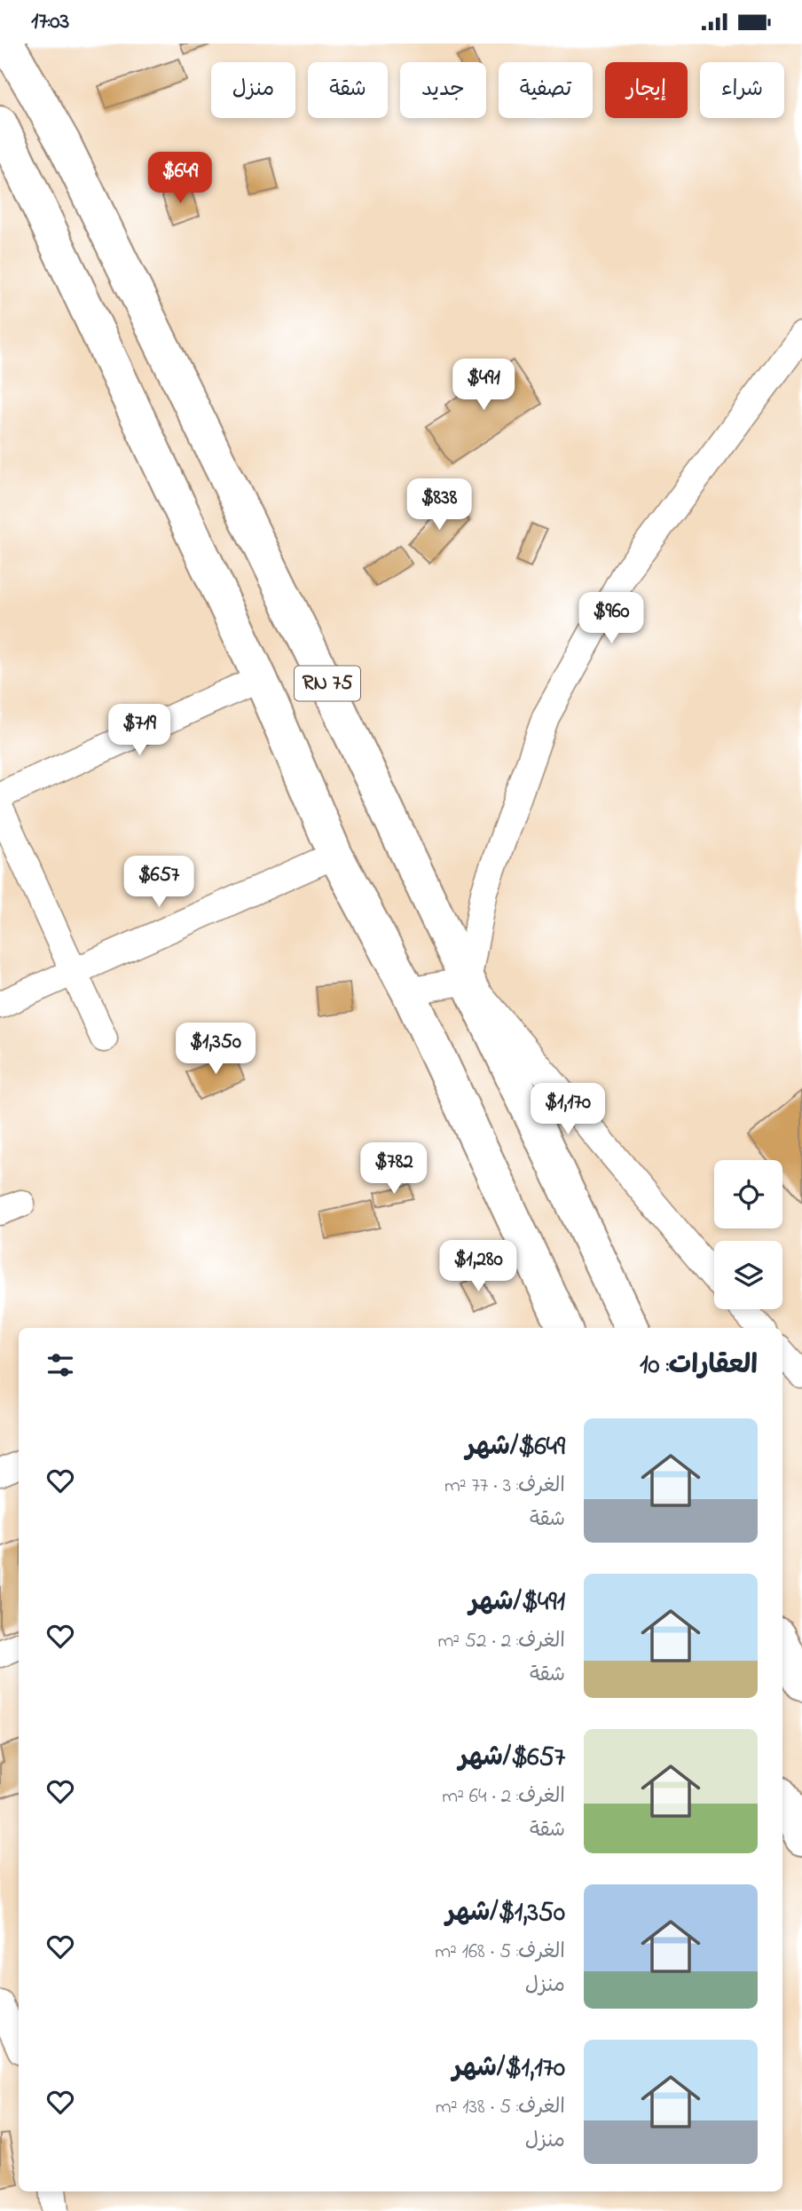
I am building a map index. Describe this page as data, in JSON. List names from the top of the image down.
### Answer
{
  "streets": {
    "highway": ["RN 75"]
  },
  "page": {
    "status": "17:03",
    "chip": [
      "شراء",
      "إيجار",
      "تصفية",
      "جديد",
      "شقة",
      "منزل"
    ],
    "price": [
      "$649",
      "$491",
      "$838",
      "$960",
      "$719",
      "$657",
      "$1,350",
      "$1,170",
      "$782",
      "$1,280"
    ],
    "heading": "العقارات: 10",
    "list": [
      {
        "name": "$649/شهر",
        "note": "الغرف: 3 · 77 m² · شقة"
      },
      {
        "name": "$491/شهر",
        "note": "الغرف: 2 · 52 m² · شقة"
      },
      {
        "name": "$657/شهر",
        "note": "الغرف: 2 · 64 m² · شقة"
      },
      {
        "name": "$1,350/شهر",
        "note": "الغرف: 5 · 168 m² · منزل"
      },
      {
        "name": "$1,170/شهر",
        "note": "الغرف: 5 · 138 m² · منزل"
      }
    ]
  }
}
